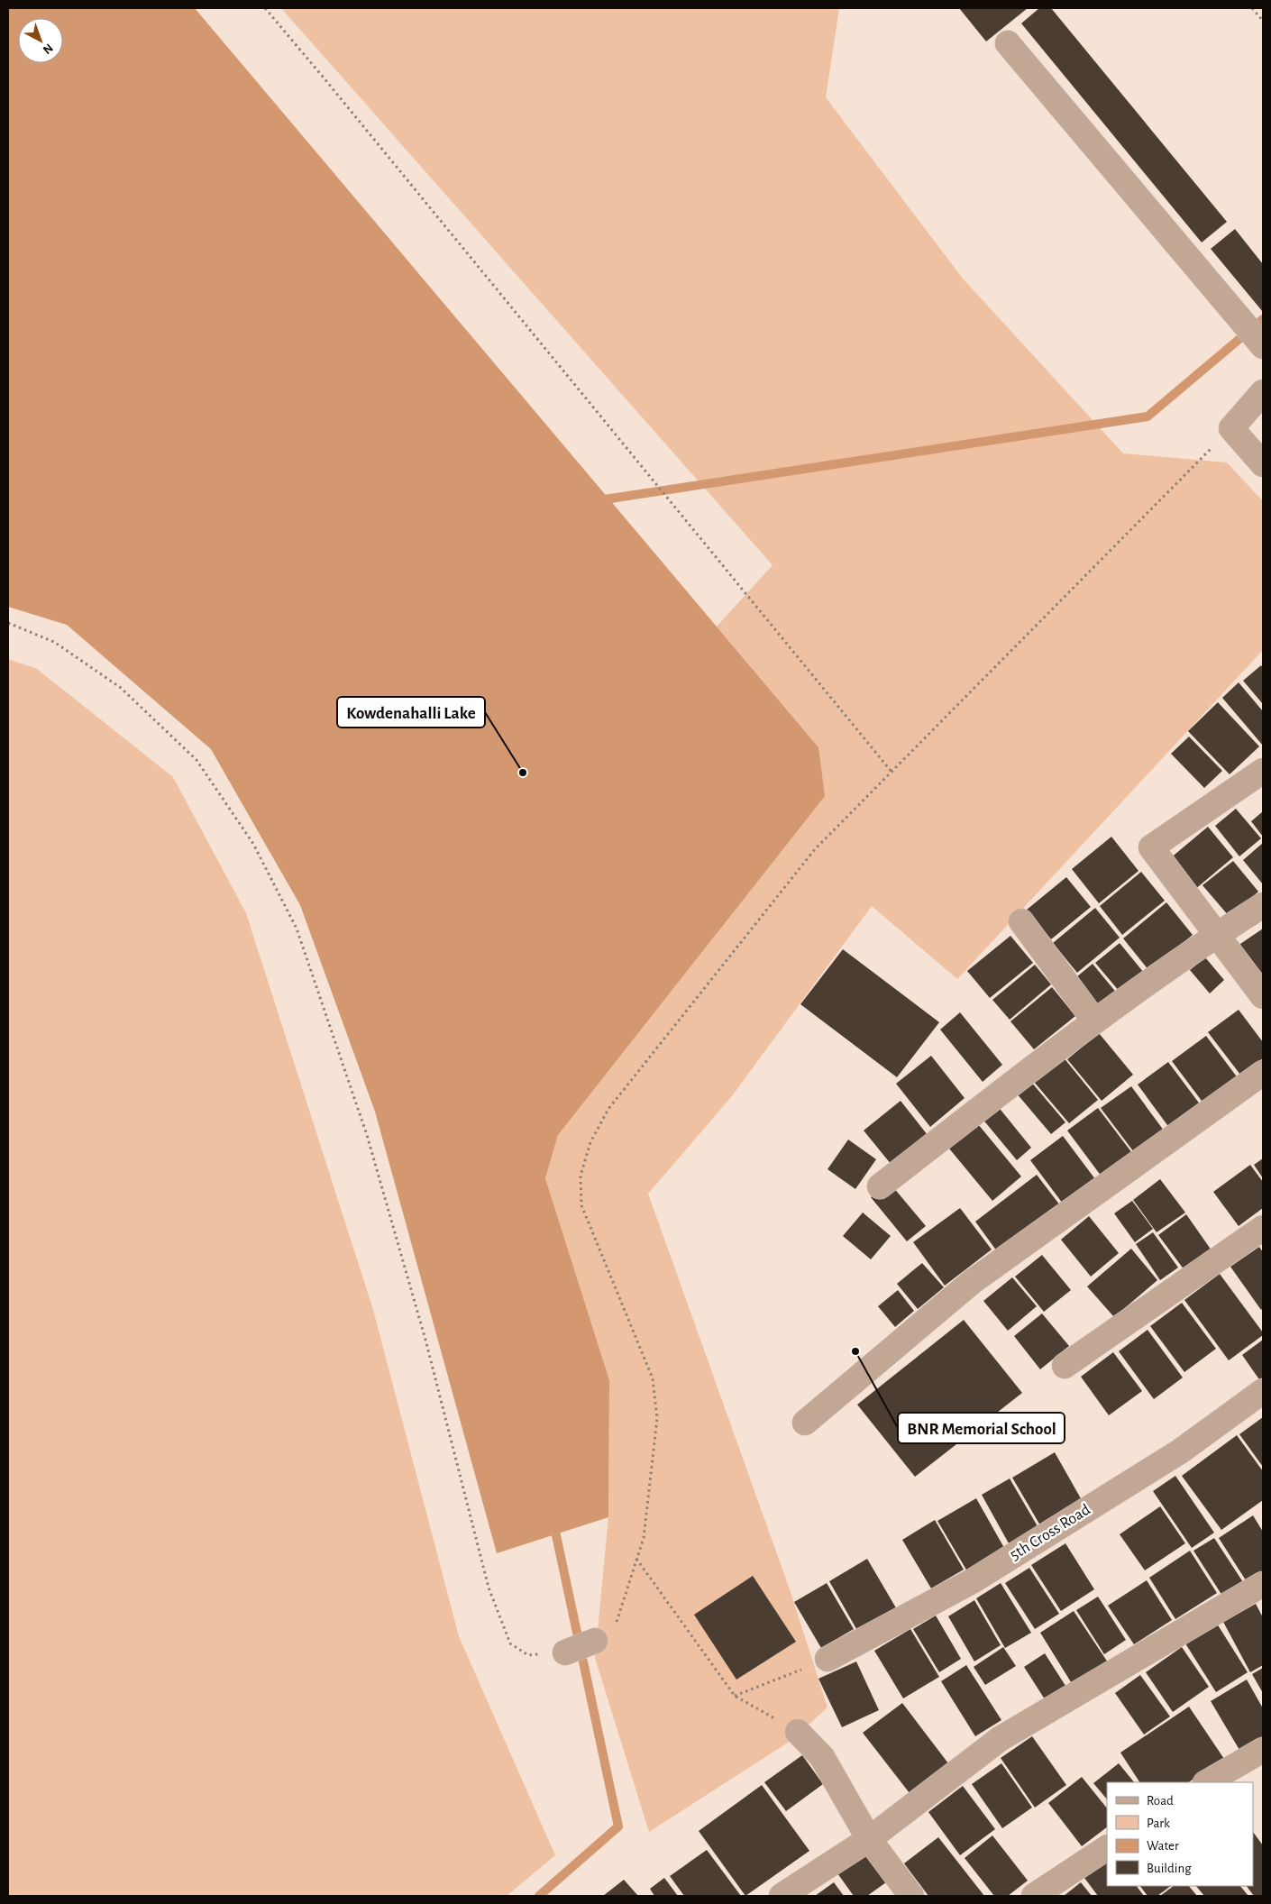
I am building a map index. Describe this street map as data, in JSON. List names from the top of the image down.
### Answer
{
  "streets": {
    "street": ["5th Cross Road"]
  },
  "places": ["Kowdenahalli Lake", "BNR Memorial School"],
  "legend": [
    "Road",
    "Park",
    "Water",
    "Building"
  ],
  "north": "bottom right"
}
